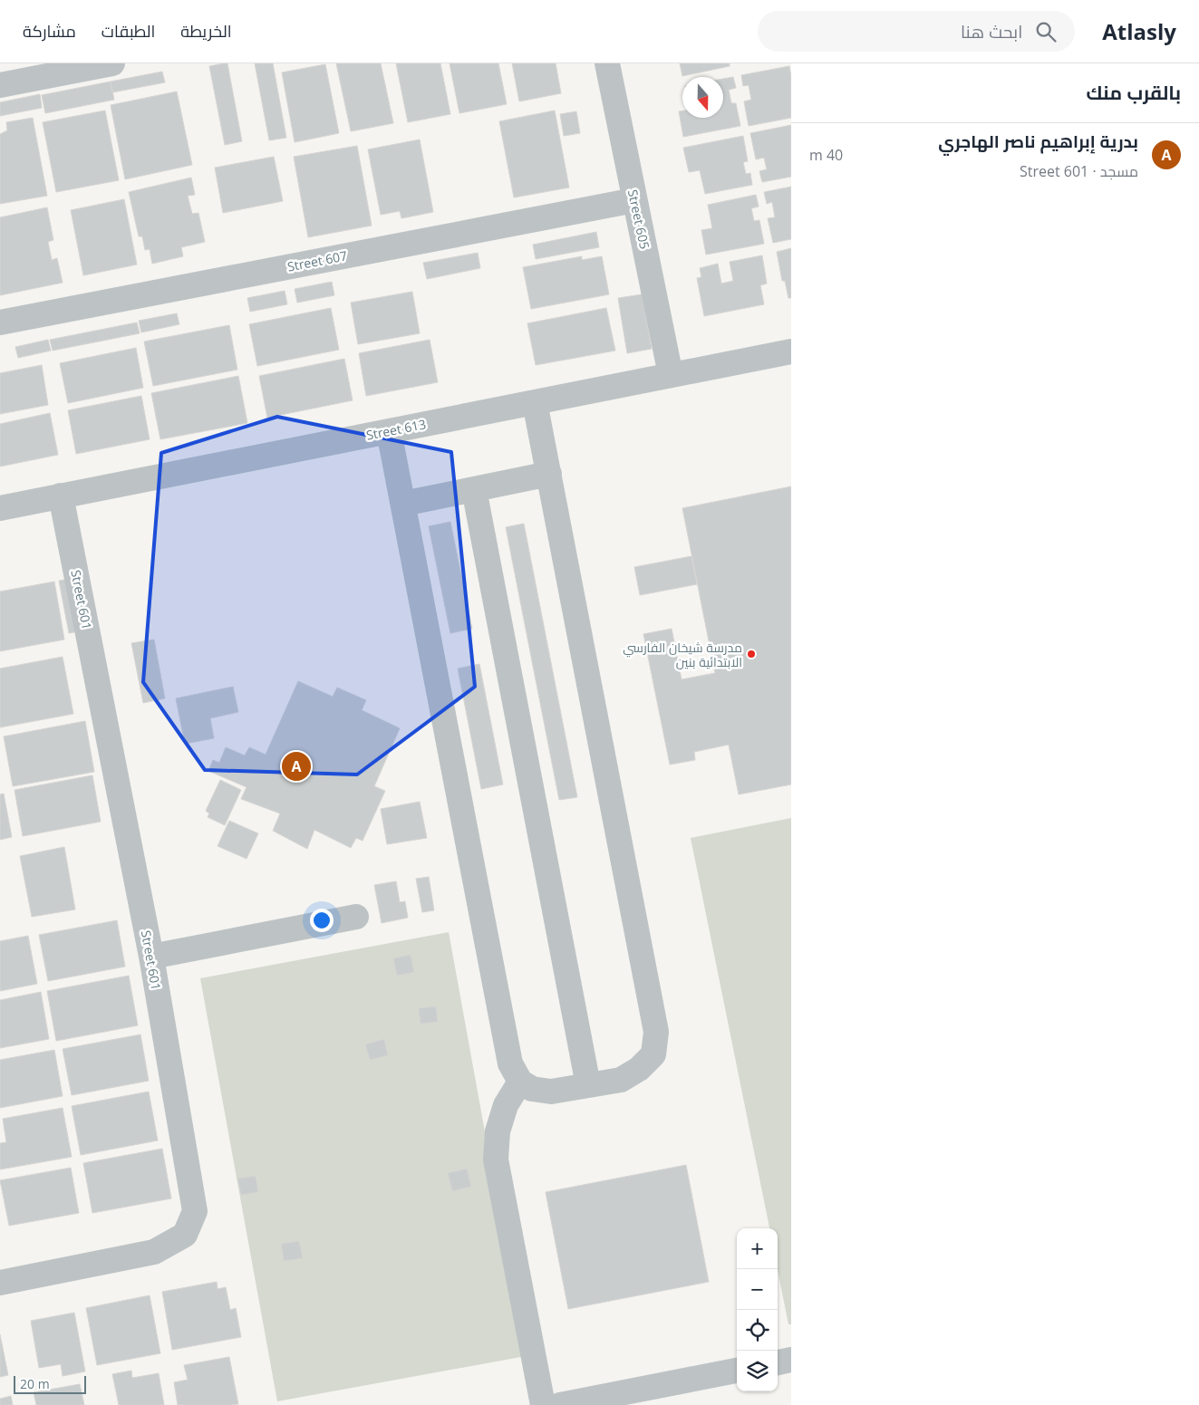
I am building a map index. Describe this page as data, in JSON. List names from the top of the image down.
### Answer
{
  "streets": {
    "street": [
      "Street 605",
      "Street 607",
      "Street 613",
      "Street 601"
    ]
  },
  "crossings": [
    ["Street 605", "Street 607"],
    ["Street 605", "Street 613"],
    ["Street 613", "Street 601"]
  ],
  "places": ["مدرسة شيخان الفارسي الابتدائية بنين"],
  "scale_bar": "20 m",
  "north": "bottom",
  "page": {
    "header": "Atlasly",
    "search": "ابحث هنا",
    "nav": ["الخريطة", "الطبقات", "مشاركة"],
    "heading": "بالقرب منك",
    "list": [
      {
        "mark": "A",
        "name": "بدرية إبراهيم ناصر الهاجري",
        "note": "مسجد · Street 601",
        "value": "40 m"
      }
    ],
    "pins": "A",
    "map_buttons": ["+", "−"],
    "scale": "20 m"
  }
}
